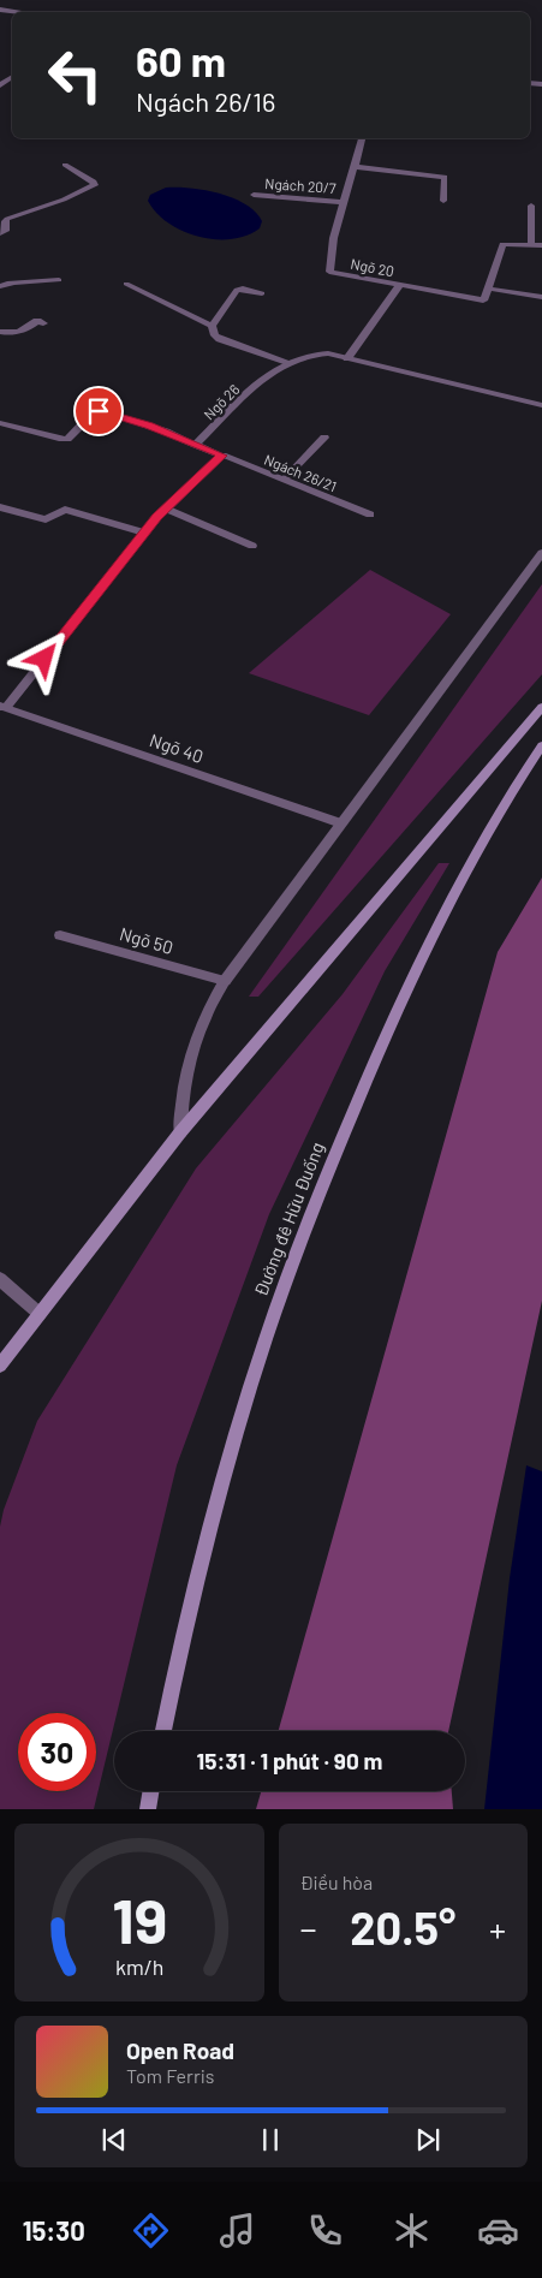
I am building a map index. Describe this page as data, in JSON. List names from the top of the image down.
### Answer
{
  "streets": {
    "main road": ["Đường đê Hữu Đuống"],
    "street": [
      "Ngách 20/7",
      "Ngõ 20",
      "Ngõ 26",
      "Ngách 26/21",
      "Ngõ 40",
      "Ngõ 50"
    ]
  },
  "crossings": [
    ["Ngách 20/7", "Ngõ 20"],
    ["Ngõ 26", "Ngách 26/21"]
  ],
  "page": {
    "turn": ["60 m", "Ngách 26/16"],
    "limit": "30",
    "trip": "15:31 · 1 phút · 90 m",
    "tile": "Điều hòa",
    "heat": ["−", "20.5°", "+"],
    "song": ["Open Road", "Tom Ferris"],
    "tabs": "15:30",
    "gauge": ["19", "km/h"]
  }
}
